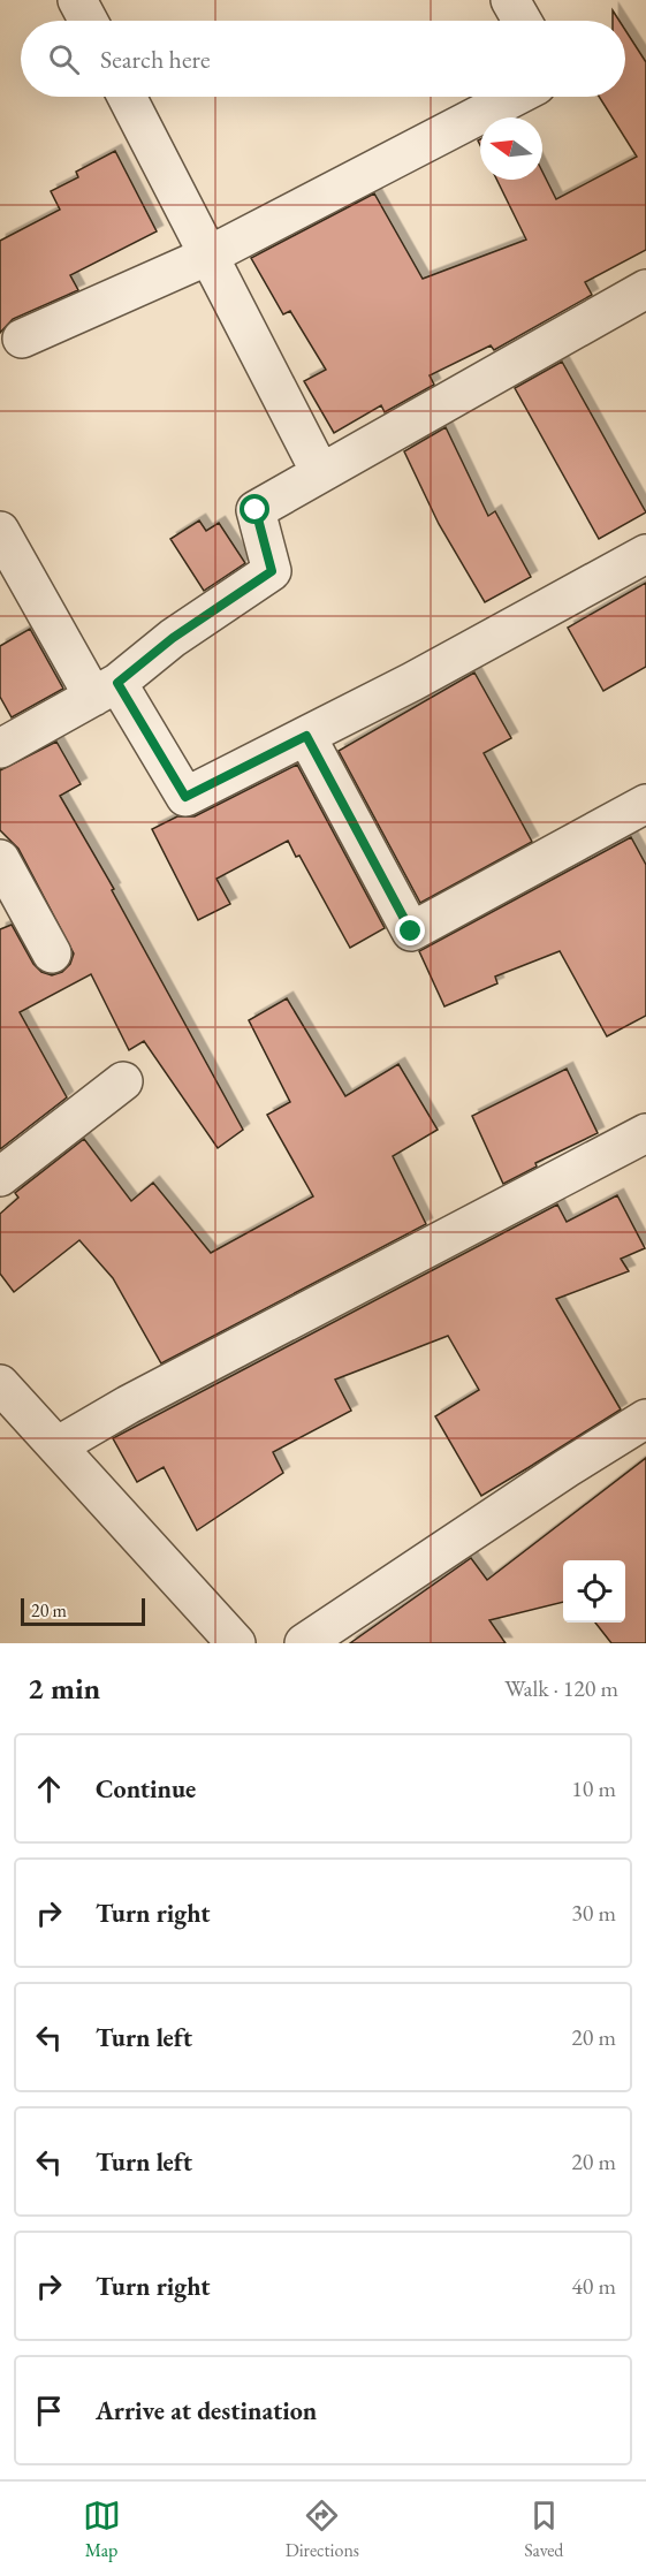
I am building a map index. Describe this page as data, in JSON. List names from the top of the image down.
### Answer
{
  "scale_bar": "20 m",
  "north": "left",
  "page": {
    "search": "Search here",
    "scale": "20 m",
    "heading": ["2 min", "Walk · 120 m"],
    "list": [
      ["Continue", "10 m"],
      ["Turn right", "30 m"],
      ["Turn left", "20 m"],
      ["Turn left", "20 m"],
      ["Turn right", "40 m"],
      "Arrive at destination"
    ],
    "nav": ["Map", "Directions", "Saved"]
  }
}
